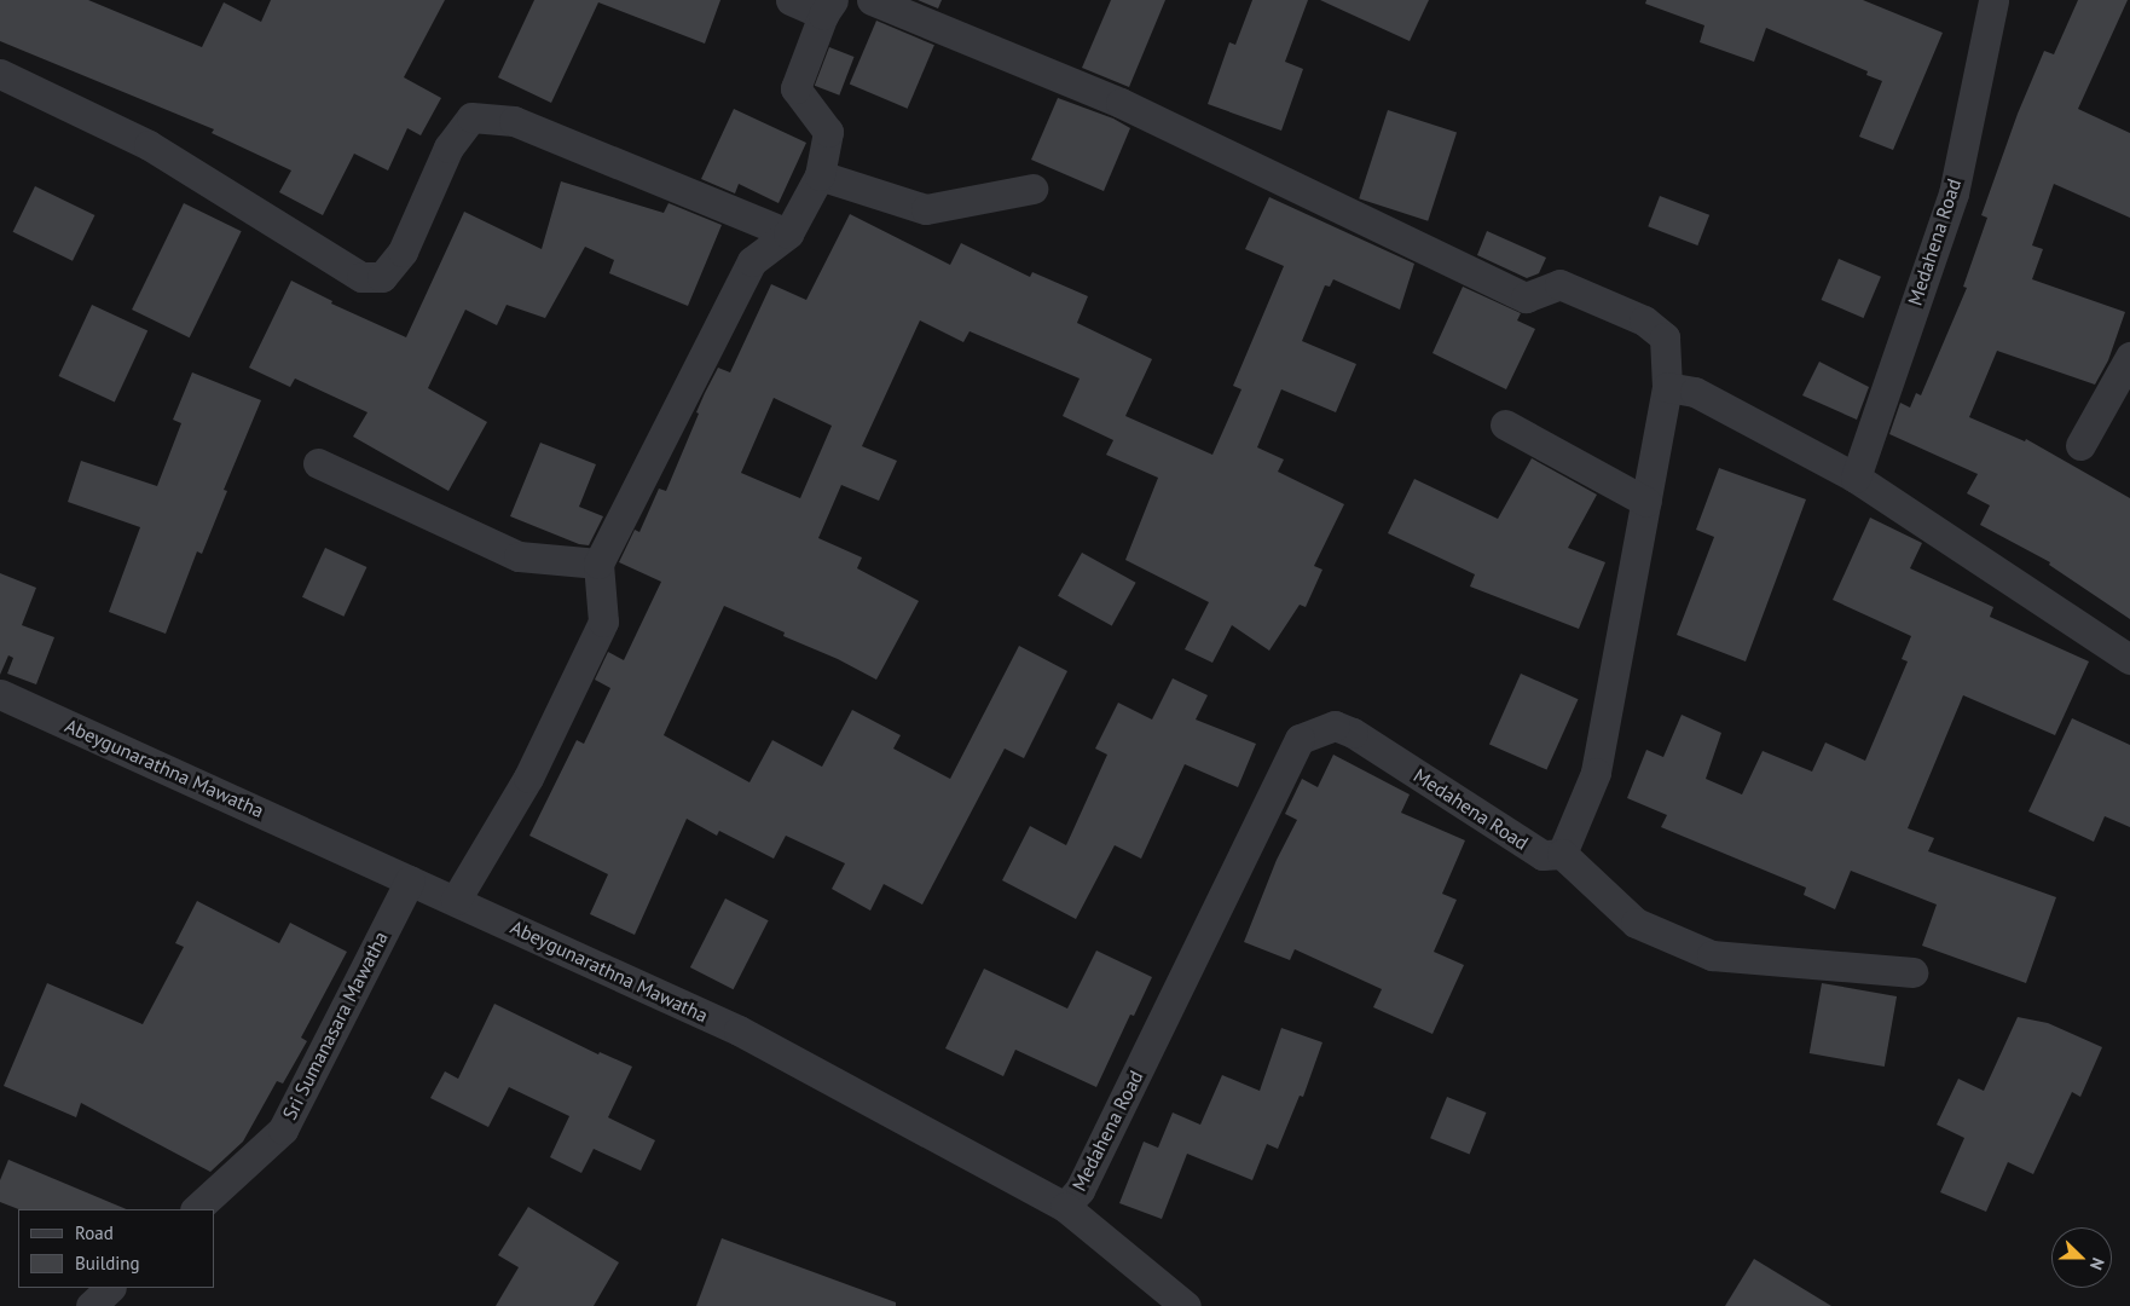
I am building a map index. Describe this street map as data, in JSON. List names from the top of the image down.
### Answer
{
  "streets": {
    "street": ["Medahena Road", "Abeygunarathna Mawatha", "Sri Sumanasara Mawatha"]
  },
  "crossings": [
    ["Medahena Road", "Abeygunarathna Mawatha"],
    ["Abeygunarathna Mawatha", "Sri Sumanasara Mawatha"]
  ],
  "legend": ["Road", "Building"],
  "north": "right"
}
